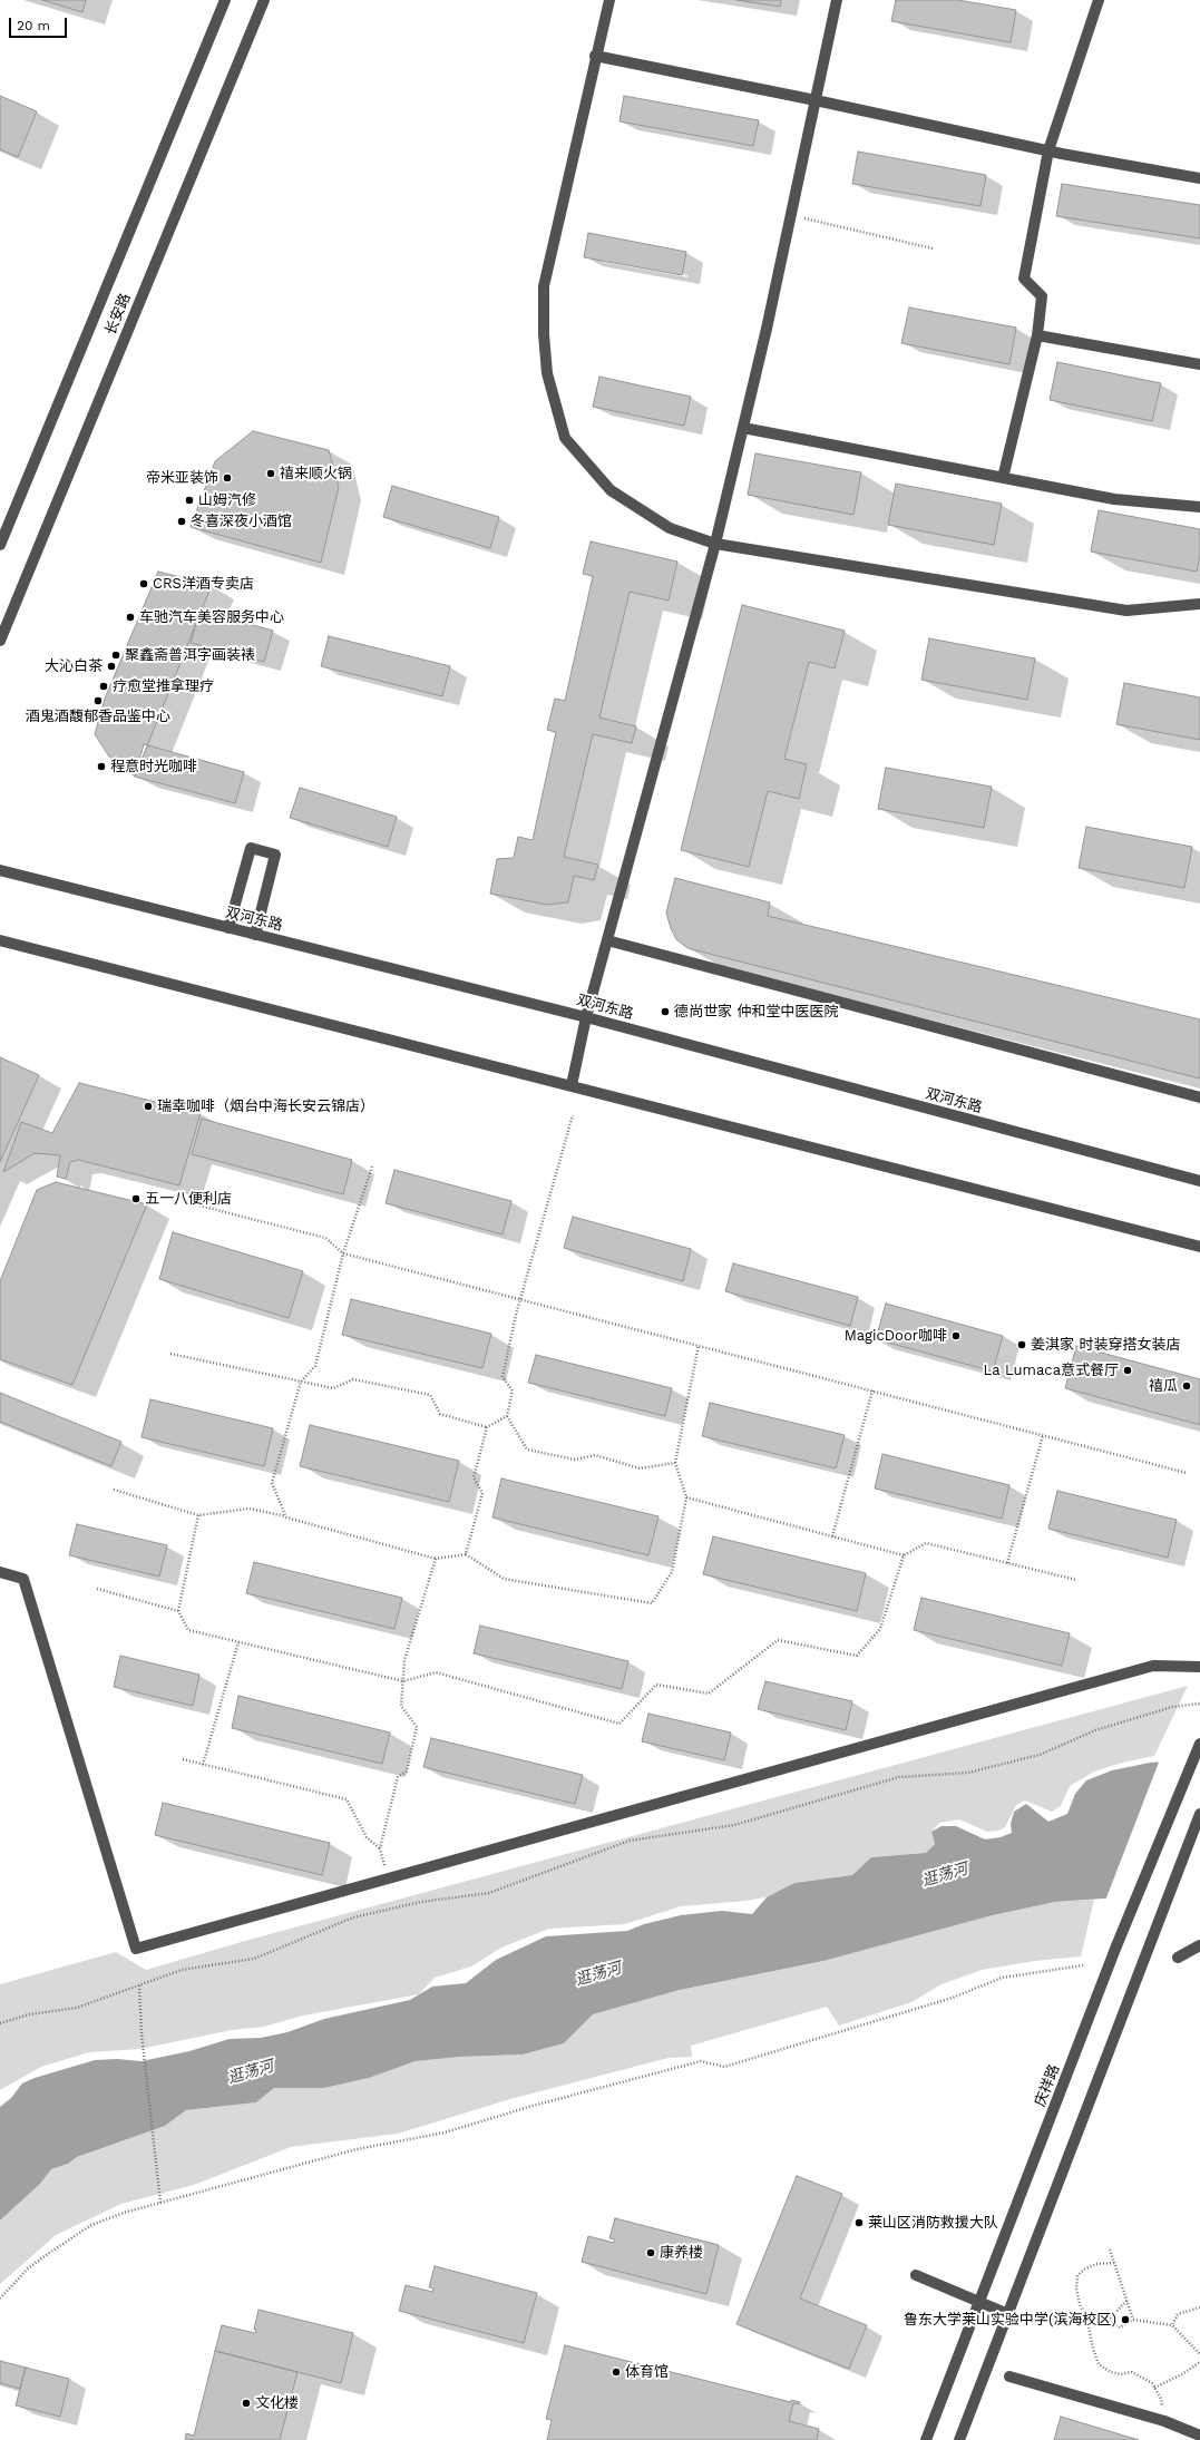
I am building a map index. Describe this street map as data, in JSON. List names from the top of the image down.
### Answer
{
  "streets": {
    "street": ["长安路", "双河东路", "庆祥路"]
  },
  "water": ["逛荡河"],
  "places": [
    "禧来顺火锅",
    "帝米亚装饰",
    "山姆汽修",
    "冬喜深夜小酒馆",
    "CRS洋酒专卖店",
    "车驰汽车美容服务中心",
    "聚鑫斋普洱字画装裱",
    "大沁白茶",
    "疗愈堂推拿理疗",
    "酒鬼酒馥郁香品鉴中心",
    "程意时光咖啡",
    "德尚世家 仲和堂中医医院",
    "瑞幸咖啡（烟台中海长安云锦店）",
    "五一八便利店",
    "MagicDoor咖啡",
    "姜淇家 时装穿搭女装店",
    "La Lumaca意式餐厅",
    "禧瓜",
    "莱山区消防救援大队",
    "康养楼",
    "鲁东大学莱山实验中学(滨海校区)",
    "体育馆",
    "文化楼"
  ],
  "scale_bar": "20 m"
}
